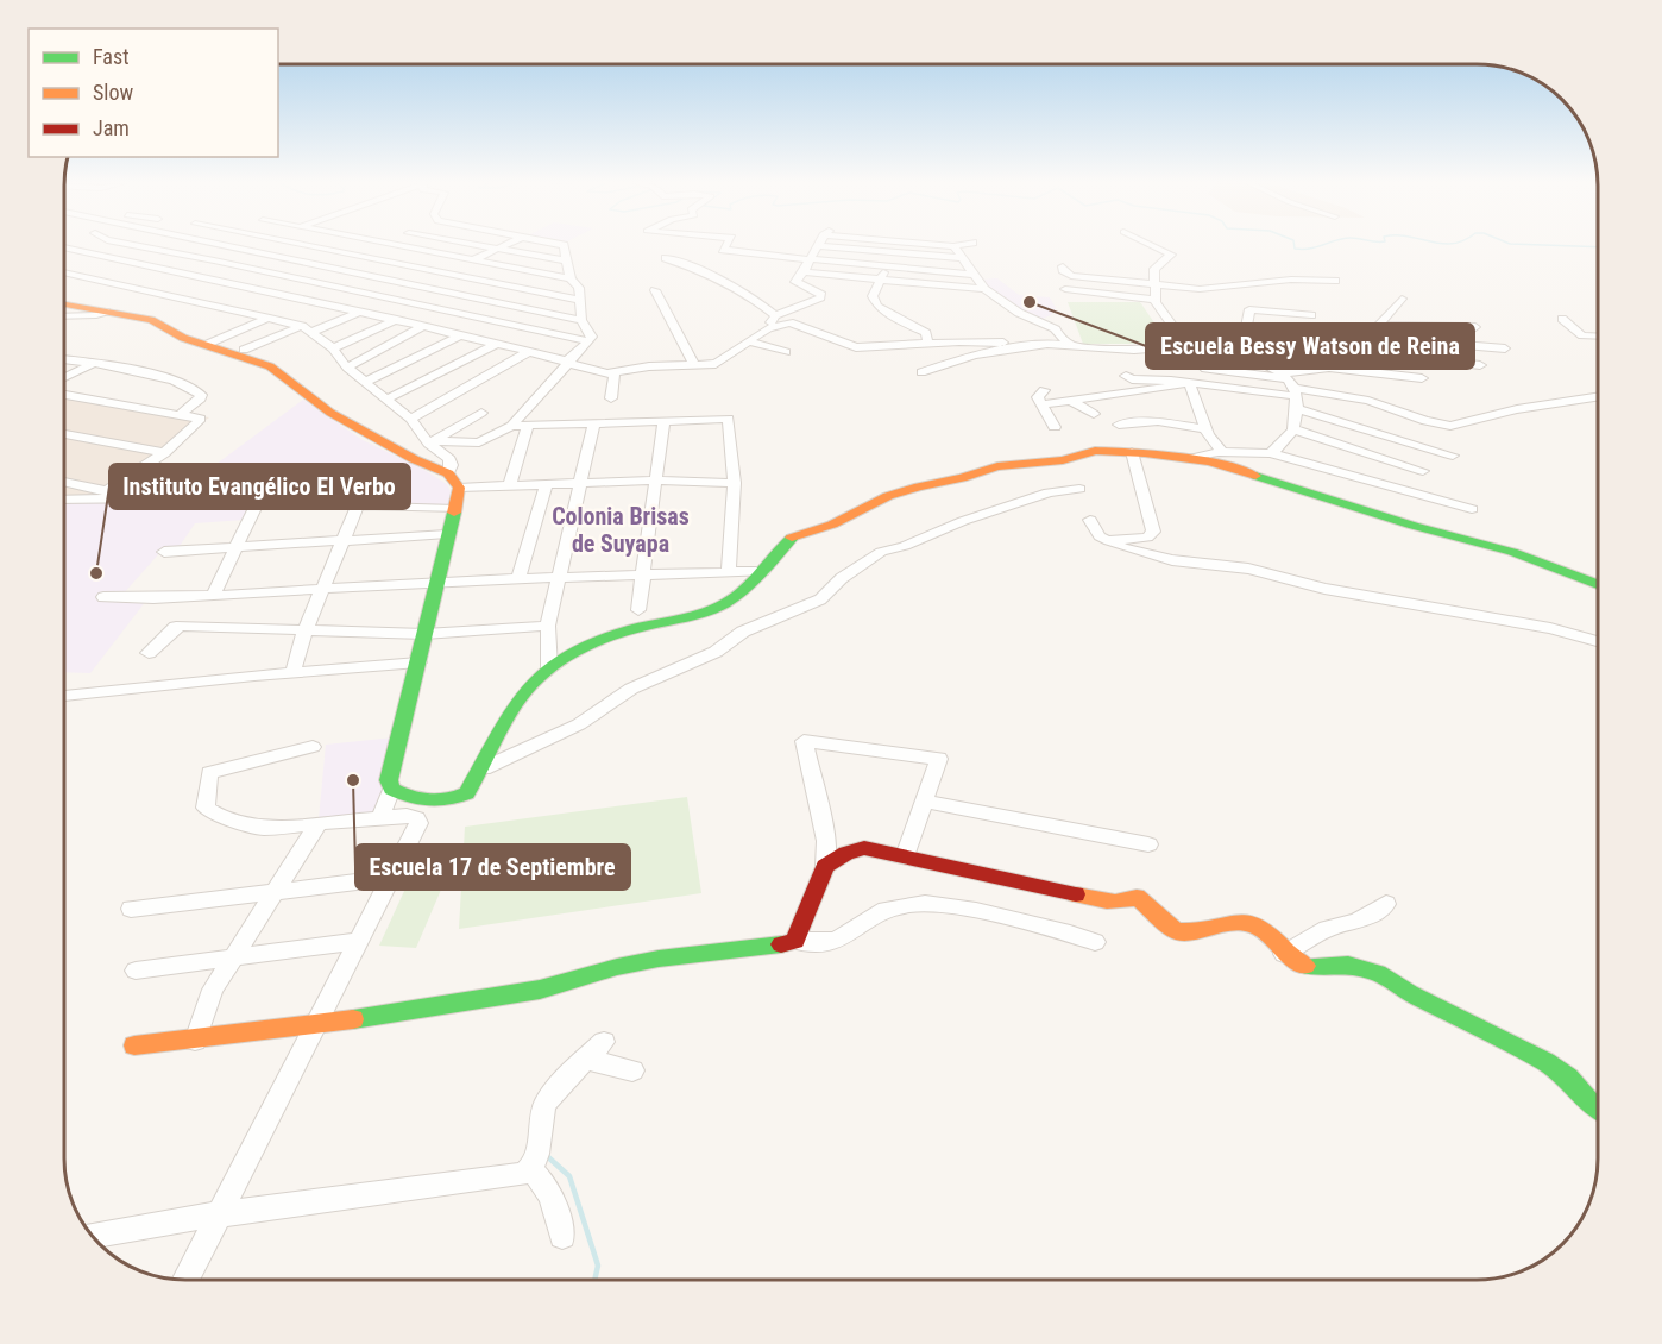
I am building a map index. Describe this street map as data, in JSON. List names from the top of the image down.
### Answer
{
  "districts": ["Colonia Brisas de Suyapa"],
  "places": ["Escuela Bessy Watson de Reina", "Instituto Evangélico El Verbo", "Escuela 17 de Septiembre"],
  "legend": ["Fast", "Slow", "Jam"]
}
